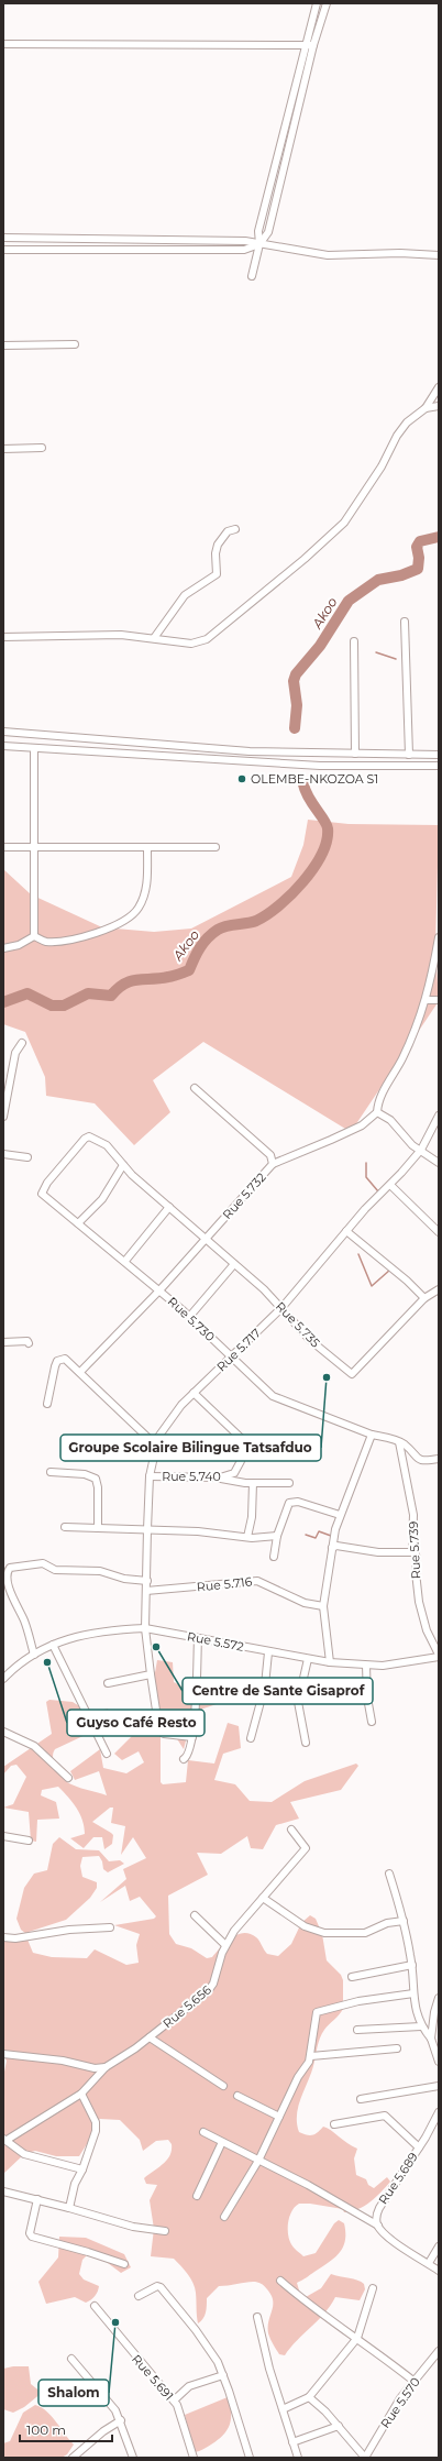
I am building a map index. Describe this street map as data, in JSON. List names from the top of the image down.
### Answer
{
  "streets": {
    "street": [
      "Rue 5.732",
      "Rue 5.730",
      "Rue 5.735",
      "Rue 5.717",
      "Rue 5.740",
      "Rue 5.739",
      "Rue 5.716",
      "Rue 5.572",
      "Rue 5.656",
      "Rue 5.689",
      "Rue 5.691",
      "Rue 5.570"
    ]
  },
  "crossings": [
    ["Rue 5.732", "Rue 5.730"],
    ["Rue 5.732", "Rue 5.735"],
    ["Rue 5.730", "Rue 5.735"],
    ["Rue 5.730", "Rue 5.717"],
    ["Rue 5.730", "Rue 5.739"],
    ["Rue 5.735", "Rue 5.717"],
    ["Rue 5.717", "Rue 5.740"],
    ["Rue 5.717", "Rue 5.716"],
    ["Rue 5.717", "Rue 5.572"],
    ["Rue 5.739", "Rue 5.572"]
  ],
  "water": ["Akoo"],
  "places": [
    "OLEMBE-NKOZOA S1",
    "Groupe Scolaire Bilingue Tatsafduo",
    "Centre de Sante Gisaprof",
    "Guyso Café Resto",
    "Shalom"
  ],
  "scale_bar": "100 m"
}
